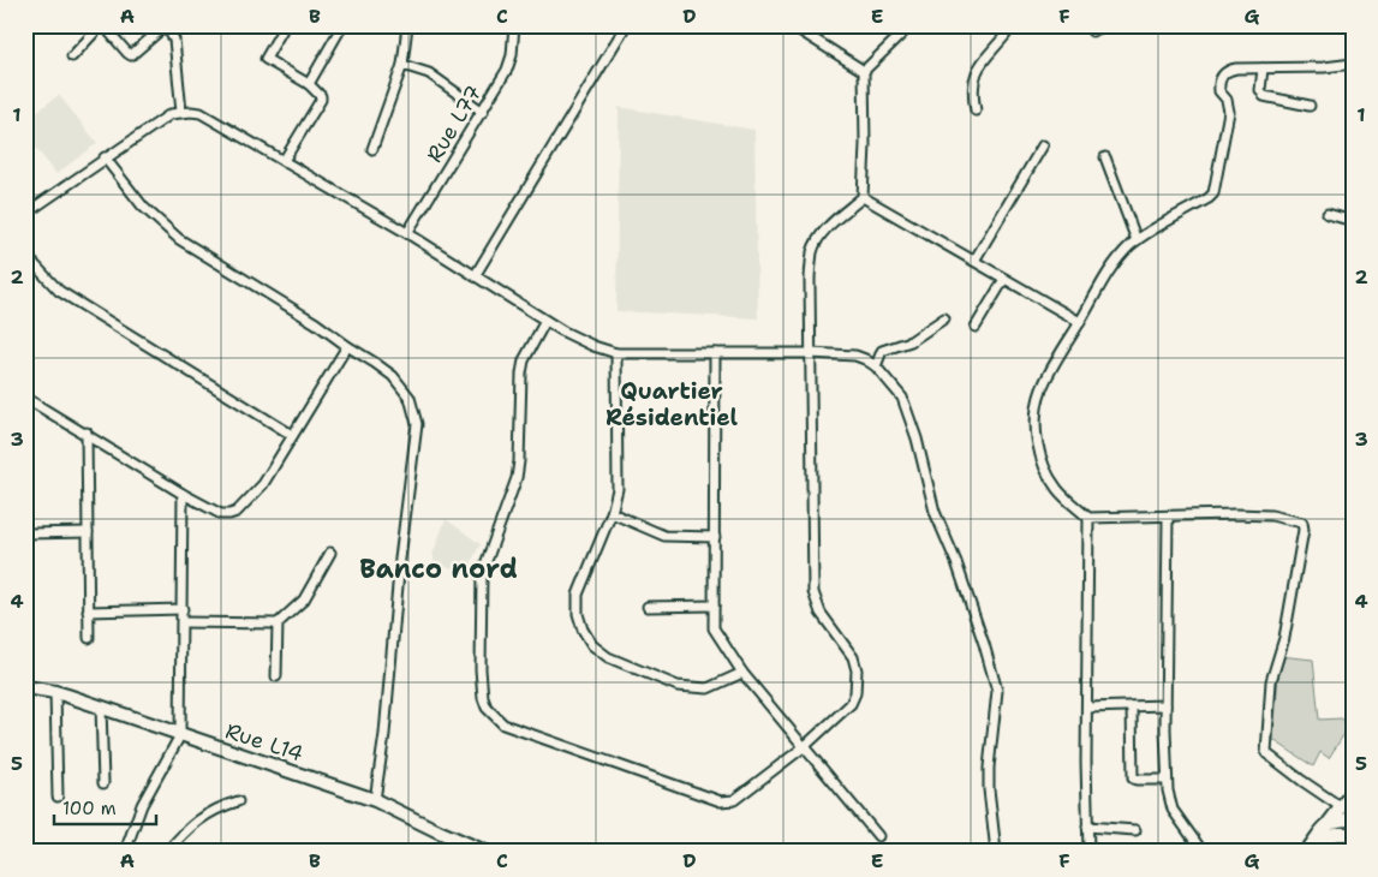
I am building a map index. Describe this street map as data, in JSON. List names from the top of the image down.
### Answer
{
  "streets": {
    "street": ["Rue L77", "Rue L14"]
  },
  "districts": ["Quartier Résidentiel", "Banco nord"],
  "scale_bar": "100 m",
  "grid": {
    "columns": [
      "A",
      "B",
      "C",
      "D",
      "E",
      "F",
      "G"
    ],
    "rows": [
      "1",
      "2",
      "3",
      "4",
      "5"
    ]
  }
}
